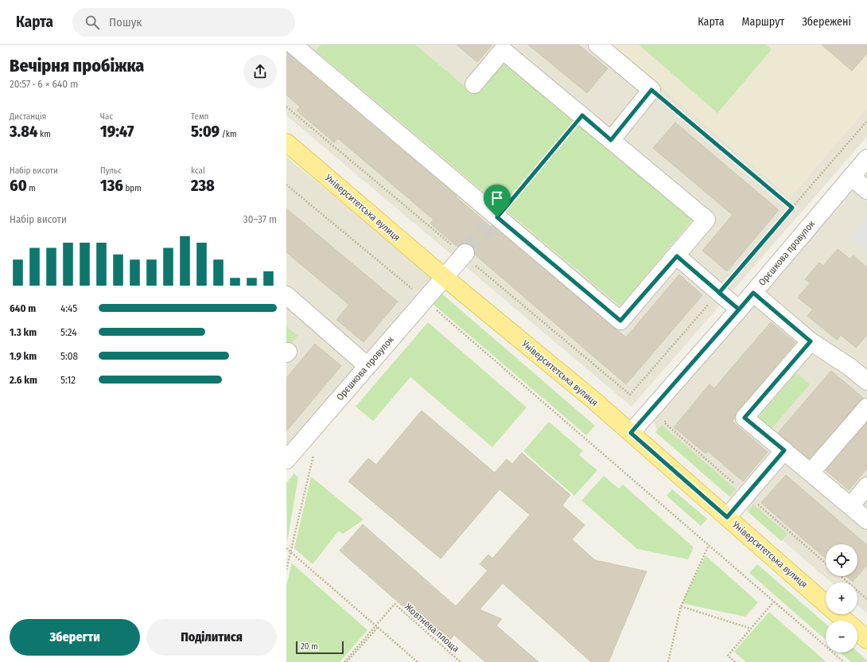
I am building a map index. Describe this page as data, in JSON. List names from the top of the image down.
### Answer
{
  "streets": {
    "main road": ["Університетська вулиця"],
    "street": ["Орєшкова провулок"],
    "path": ["Жовтнева площа"]
  },
  "crossings": [
    ["Університетська вулиця", "Орєшкова провулок"]
  ],
  "scale_bar": "20 m",
  "page": {
    "header": "Карта",
    "search": "Пошук",
    "nav": ["Карта", "Маршрут", "Збережені"],
    "heading": ["Вечірня пробіжка", "20:57 · 6 × 640 m"],
    "stats": [
      ["Дистанція", "3.84 km"],
      ["Час", "19:47"],
      ["Темп", "5:09 /km"],
      ["Набір висоти", "60 m"],
      ["Пульс", "136 bpm"],
      ["kcal", "238"]
    ],
    "chart": ["Набір висоти", "30–37 m"],
    "list": [
      {
        "name": "640 m",
        "note": "4:45"
      },
      {
        "name": "1.3 km",
        "note": "5:24"
      },
      {
        "name": "1.9 km",
        "note": "5:08"
      },
      {
        "name": "2.6 km",
        "note": "5:12"
      }
    ],
    "map_buttons": ["+", "−"],
    "buttons": ["Зберегти", "Поділитися"],
    "scale": "20 m"
  }
}
